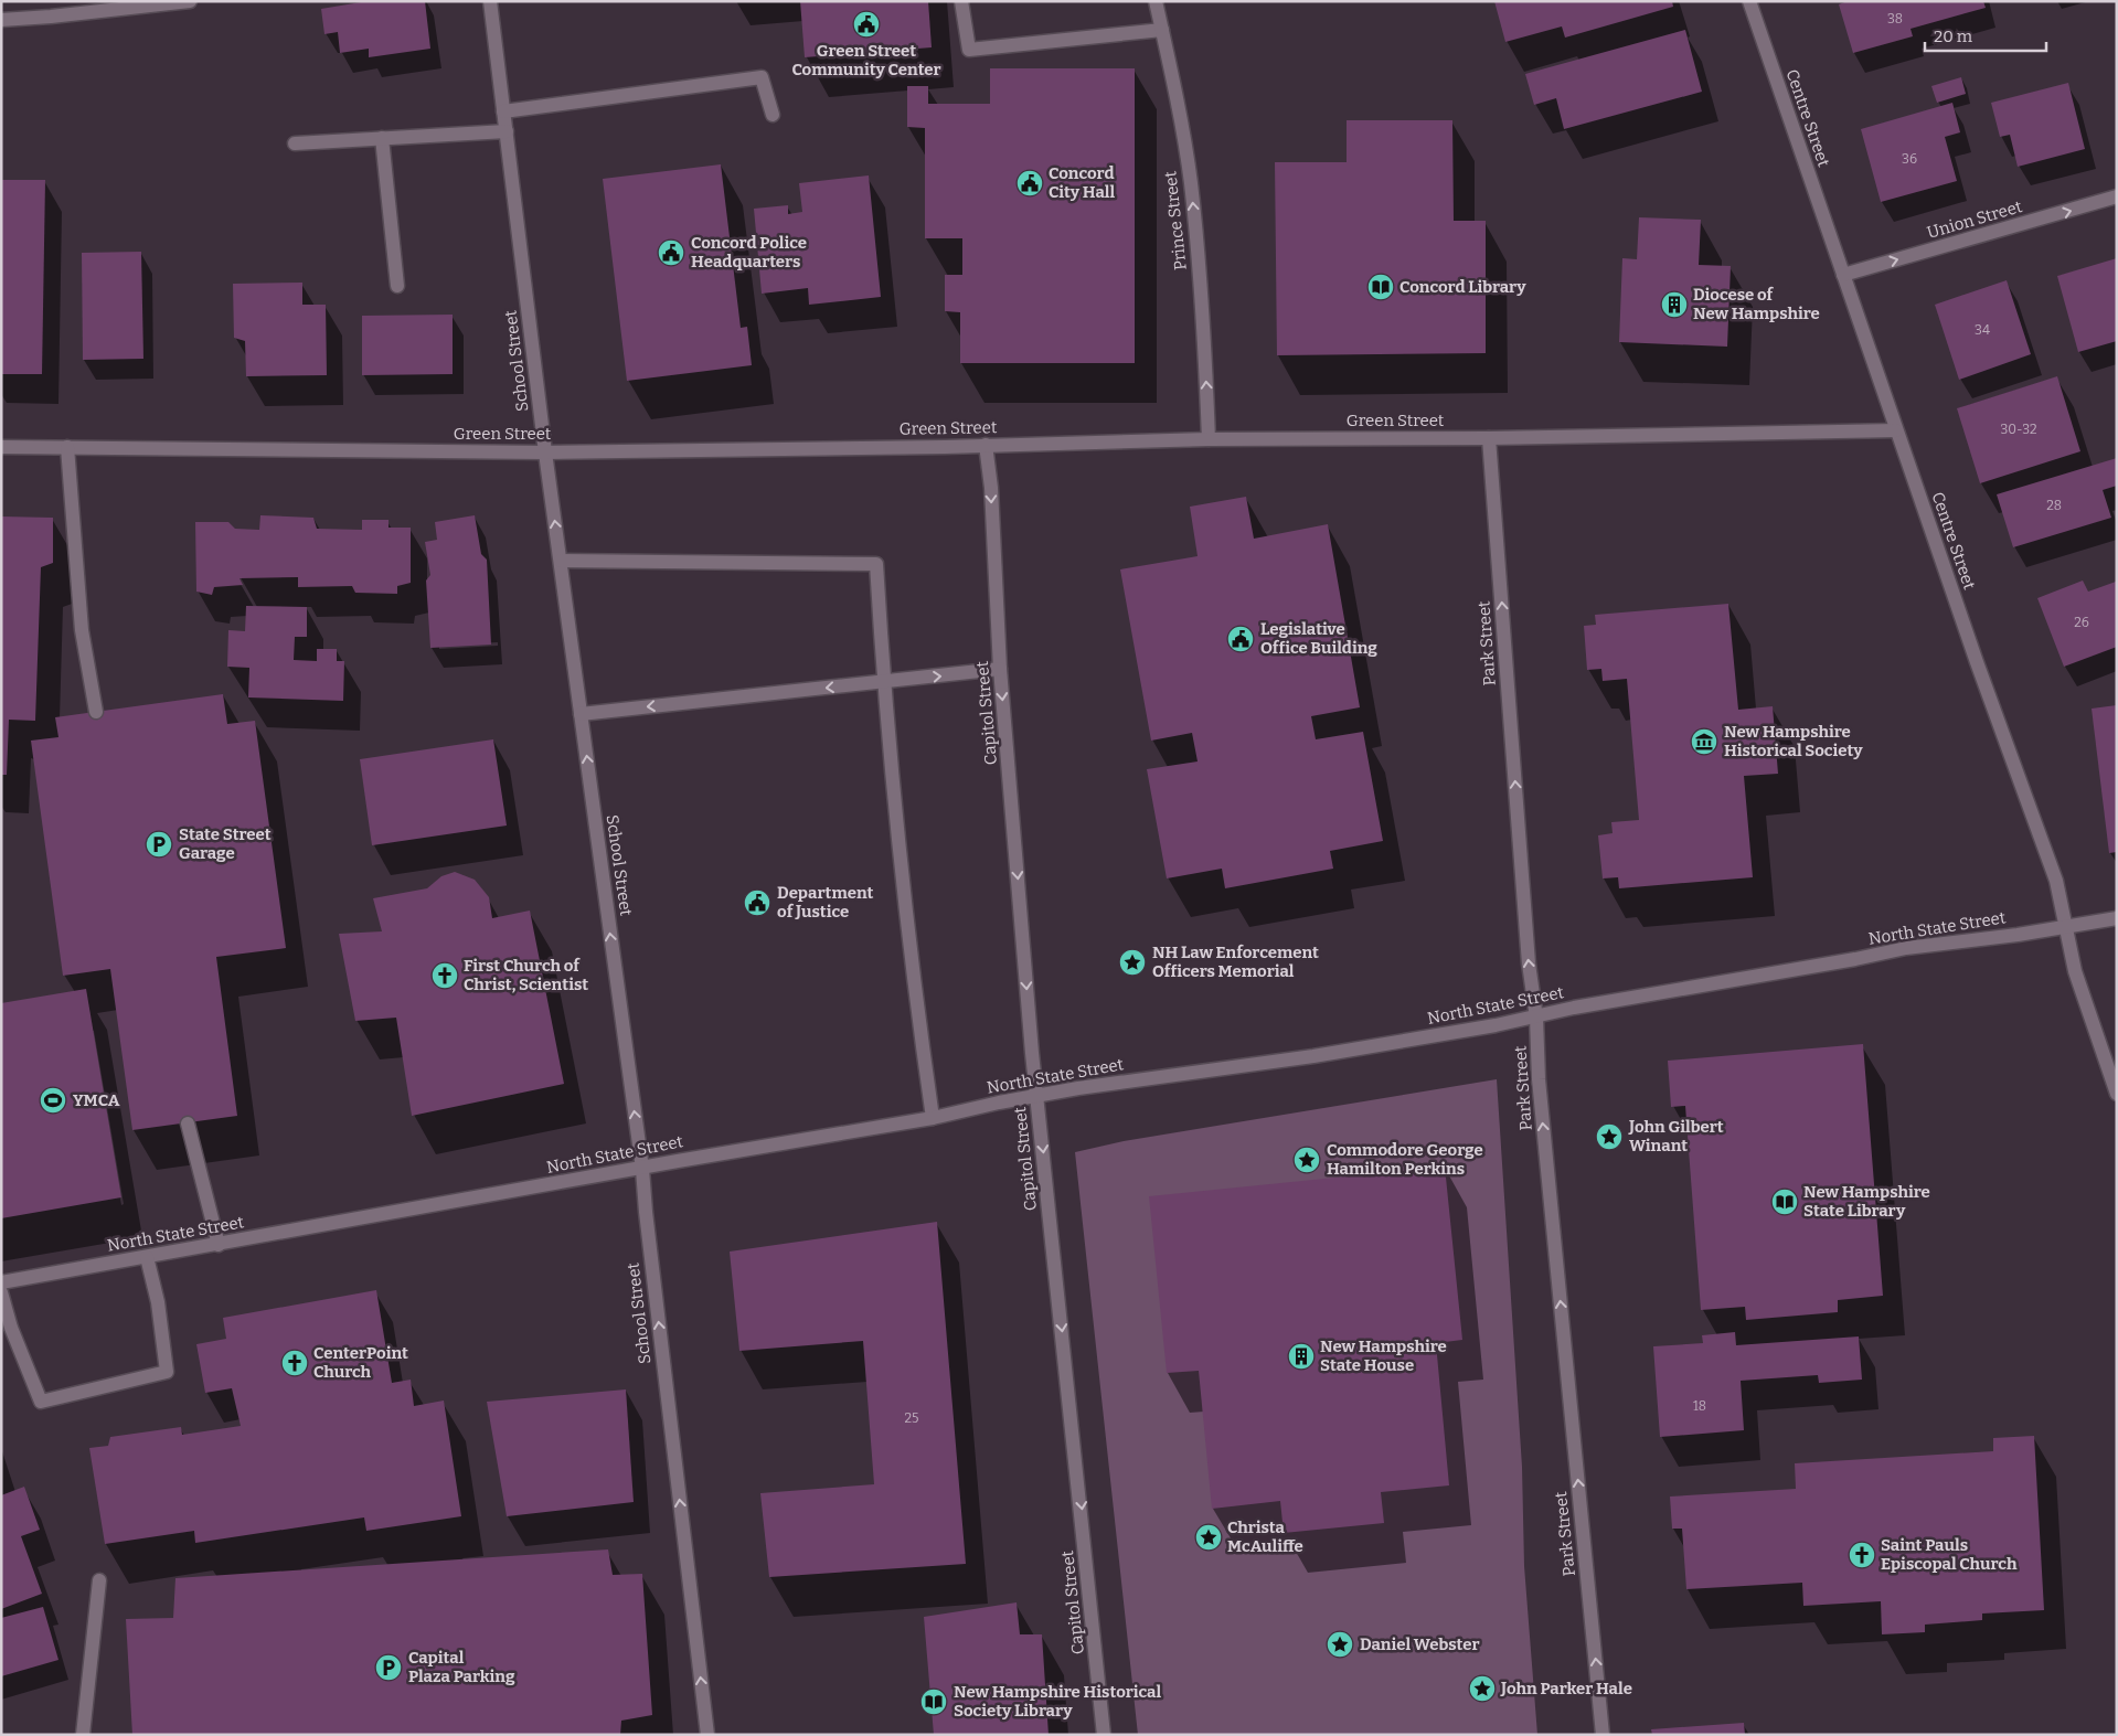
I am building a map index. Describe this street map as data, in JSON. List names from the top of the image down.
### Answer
{
  "streets": {
    "street": [
      "Centre Street",
      "Union Street",
      "Prince Street",
      "School Street",
      "Green Street",
      "Park Street",
      "Capitol Street",
      "North State Street"
    ]
  },
  "crossings": [
    ["Centre Street", "Union Street"],
    ["Centre Street", "Green Street"],
    ["Centre Street", "North State Street"],
    ["Prince Street", "Green Street"],
    ["School Street", "Green Street"],
    ["School Street", "North State Street"],
    ["Green Street", "Park Street"],
    ["Green Street", "Capitol Street"],
    ["Park Street", "North State Street"],
    ["Capitol Street", "North State Street"]
  ],
  "one_way": [
    "Union Street",
    "Prince Street",
    "School Street",
    "Park Street"
  ],
  "places": {
    "public building": [
      "Green Street Community Center",
      "Concord City Hall",
      "Concord Police Headquarters",
      "Legislative Office Building",
      "Department of Justice"
    ],
    "library": ["Concord Library", "New Hampshire State Library", "New Hampshire Historical Society Library"],
    "building": ["Diocese of New Hampshire", "New Hampshire State House"],
    "museum": ["New Hampshire Historical Society"],
    "parking": ["State Street Garage", "Capital Plaza Parking"],
    "place": [
      "NH Law Enforcement Officers Memorial",
      "John Gilbert Winant",
      "Commodore George Hamilton Perkins",
      "Christa McAuliffe",
      "Daniel Webster",
      "John Parker Hale"
    ],
    "church": ["First Church of Christ, Scientist", "CenterPoint Church", "Saint Pauls Episcopal Church"],
    "sports": ["YMCA"]
  },
  "house_numbers": [
    "38",
    "36",
    "34",
    "30-32",
    "28",
    "26",
    "18",
    "25"
  ],
  "scale_bar": "20 m"
}
